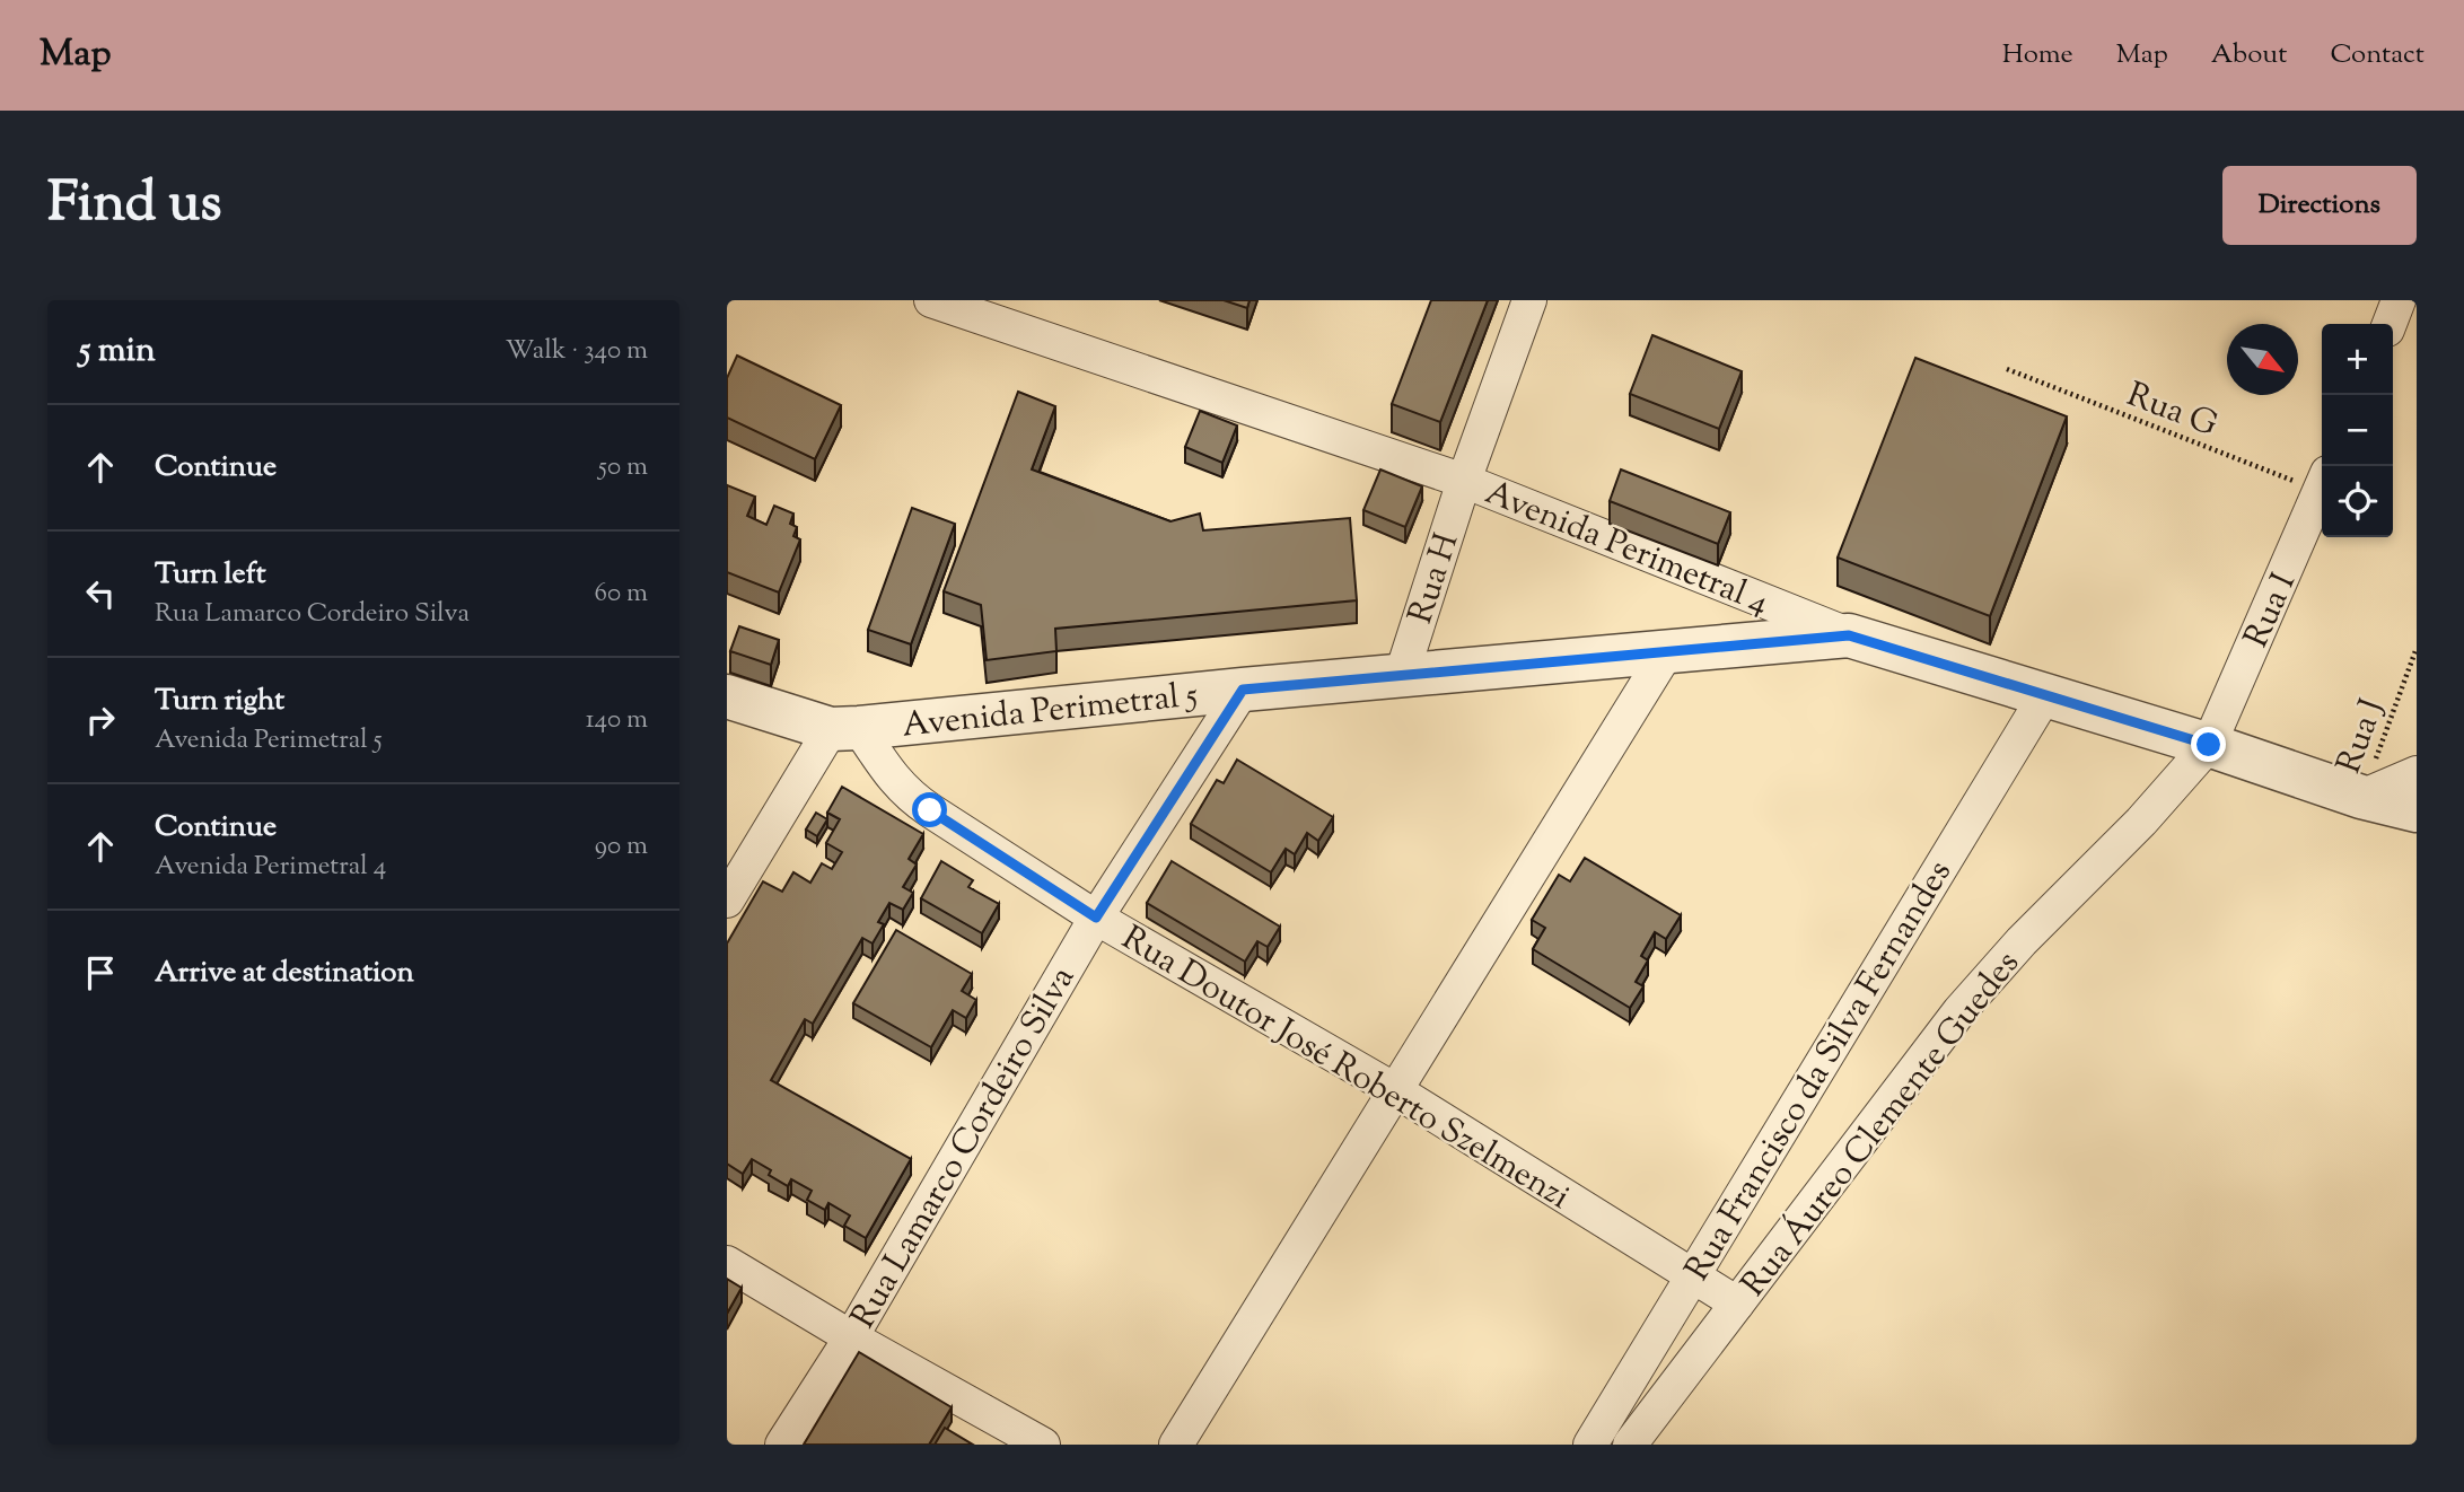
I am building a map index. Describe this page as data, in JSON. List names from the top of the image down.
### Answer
{
  "streets": {
    "street": [
      "Avenida Perimetral 4",
      "Rua H",
      "Rua I",
      "Avenida Perimetral 5",
      "Rua Doutor José Roberto Szelmenzi",
      "Rua Francisco da Silva Fernandes",
      "Rua Áureo Clemente Guedes",
      "Rua Lamarco Cordeiro Silva"
    ],
    "path": ["Rua G", "Rua J"]
  },
  "crossings": [
    ["Avenida Perimetral 4", "Rua H"],
    ["Avenida Perimetral 4", "Rua I"],
    ["Avenida Perimetral 4", "Avenida Perimetral 5"],
    ["Avenida Perimetral 4", "Rua J"],
    ["Avenida Perimetral 4", "Rua Francisco da Silva Fernandes"],
    ["Avenida Perimetral 4", "Rua Áureo Clemente Guedes"],
    ["Rua H", "Avenida Perimetral 5"],
    ["Rua I", "Rua Áureo Clemente Guedes"],
    ["Avenida Perimetral 5", "Rua Doutor José Roberto Szelmenzi"],
    ["Avenida Perimetral 5", "Rua Lamarco Cordeiro Silva"],
    ["Rua Doutor José Roberto Szelmenzi", "Rua Francisco da Silva Fernandes"],
    ["Rua Doutor José Roberto Szelmenzi", "Rua Áureo Clemente Guedes"],
    ["Rua Doutor José Roberto Szelmenzi", "Rua Lamarco Cordeiro Silva"]
  ],
  "north": "bottom right",
  "page": {
    "header": "Map",
    "nav": [
      "Home",
      "Map",
      "About",
      "Contact"
    ],
    "title": "Find us",
    "buttons": "Directions",
    "heading": ["5 min", "Walk · 340 m"],
    "map_buttons": ["+", "−"],
    "list": [
      ["Continue", "50 m"],
      ["Turn left", "Rua Lamarco Cordeiro Silva", "60 m"],
      ["Turn right", "Avenida Perimetral 5", "140 m"],
      ["Continue", "Avenida Perimetral 4", "90 m"],
      "Arrive at destination"
    ]
  }
}
